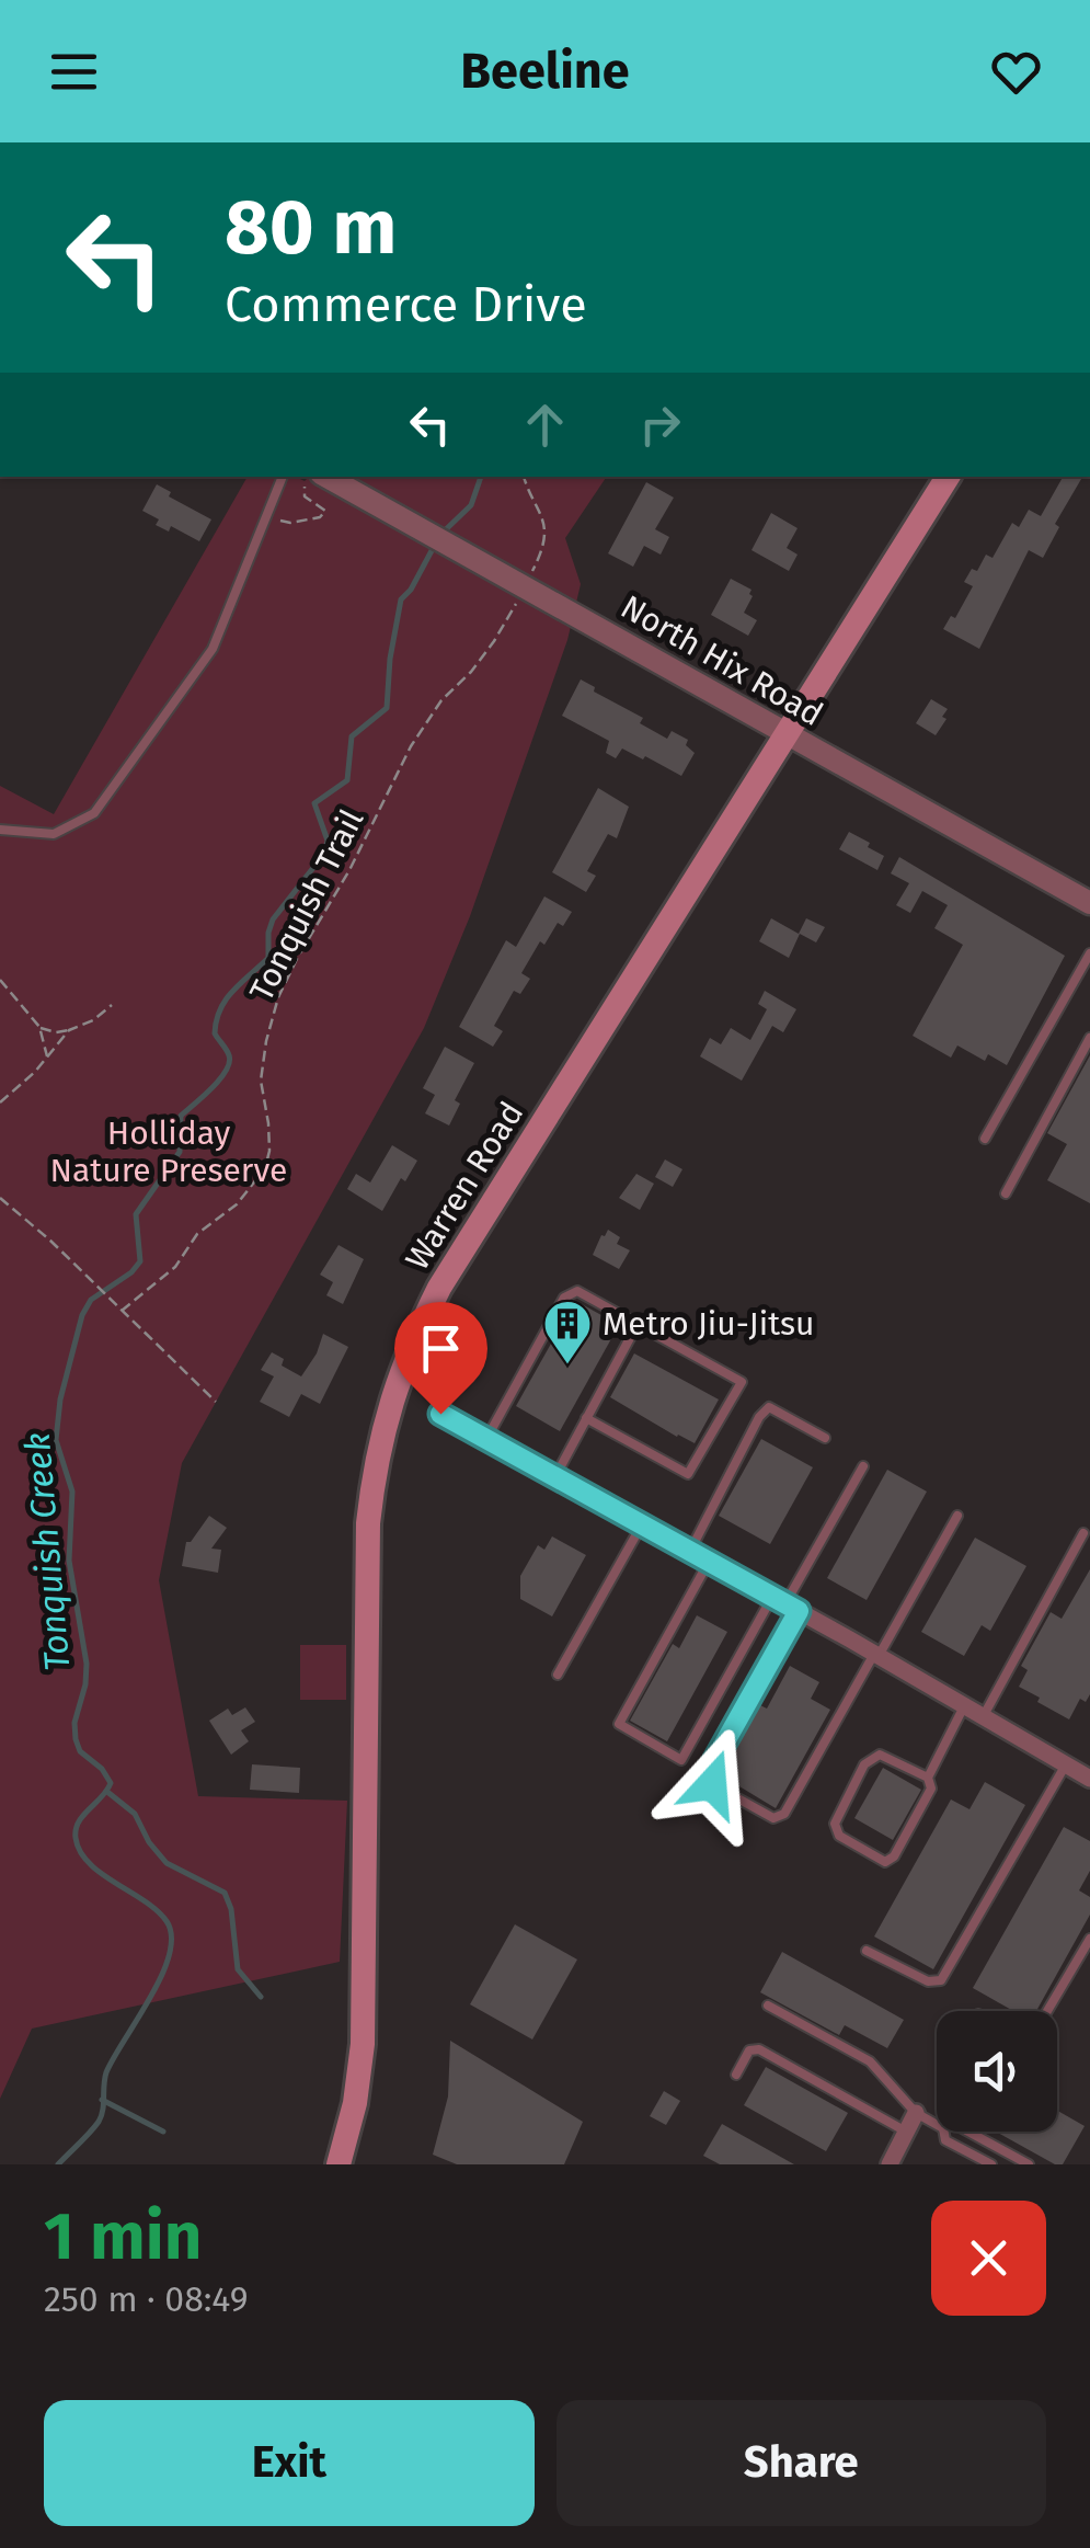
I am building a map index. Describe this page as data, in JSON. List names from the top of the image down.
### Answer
{
  "streets": {
    "main road": ["Warren Road"],
    "street": ["North Hix Road"],
    "path": ["Tonquish Trail"]
  },
  "crossings": [
    ["North Hix Road", "Tonquish Trail"],
    ["North Hix Road", "Warren Road"]
  ],
  "water": ["Tonquish Creek"],
  "parks": ["Holliday Nature Preserve"],
  "places": {
    "building": ["Metro Jiu-Jitsu"]
  },
  "page": {
    "header": "Beeline",
    "turn": ["80 m", "Commerce Drive"],
    "heading": ["1 min", "250 m · 08:49"],
    "buttons": ["Exit", "Share"]
  }
}
